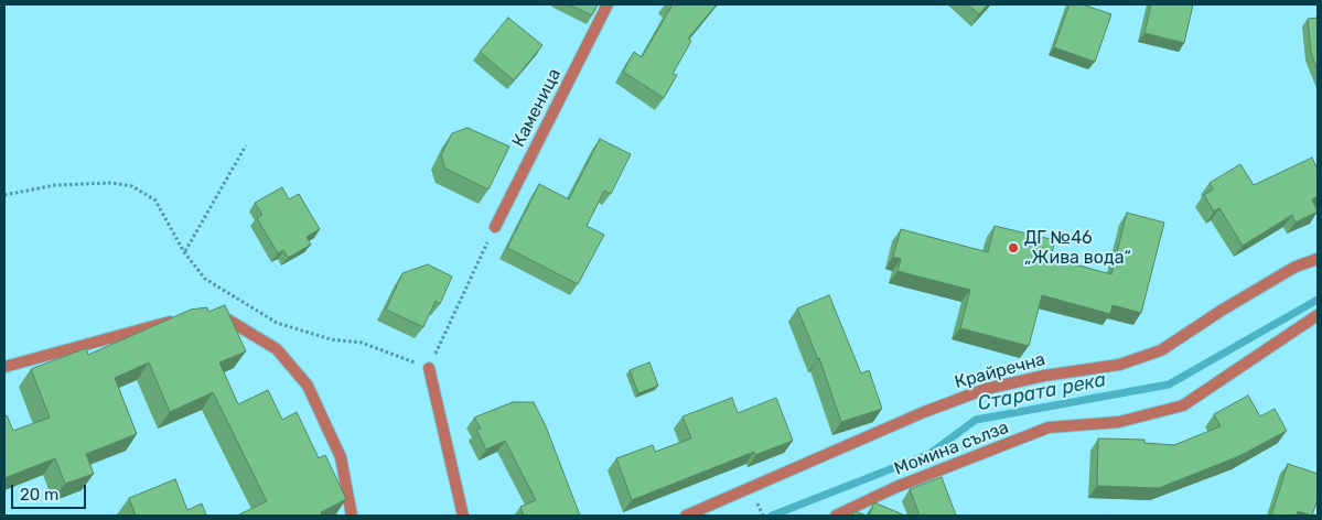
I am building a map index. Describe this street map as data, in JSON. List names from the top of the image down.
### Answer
{
  "streets": {
    "street": ["Каменица", "Крайречна", "Момина сълза"]
  },
  "water": ["Старата река"],
  "places": ["ДГ №46 „Жива вода“"],
  "scale_bar": "20 m"
}
